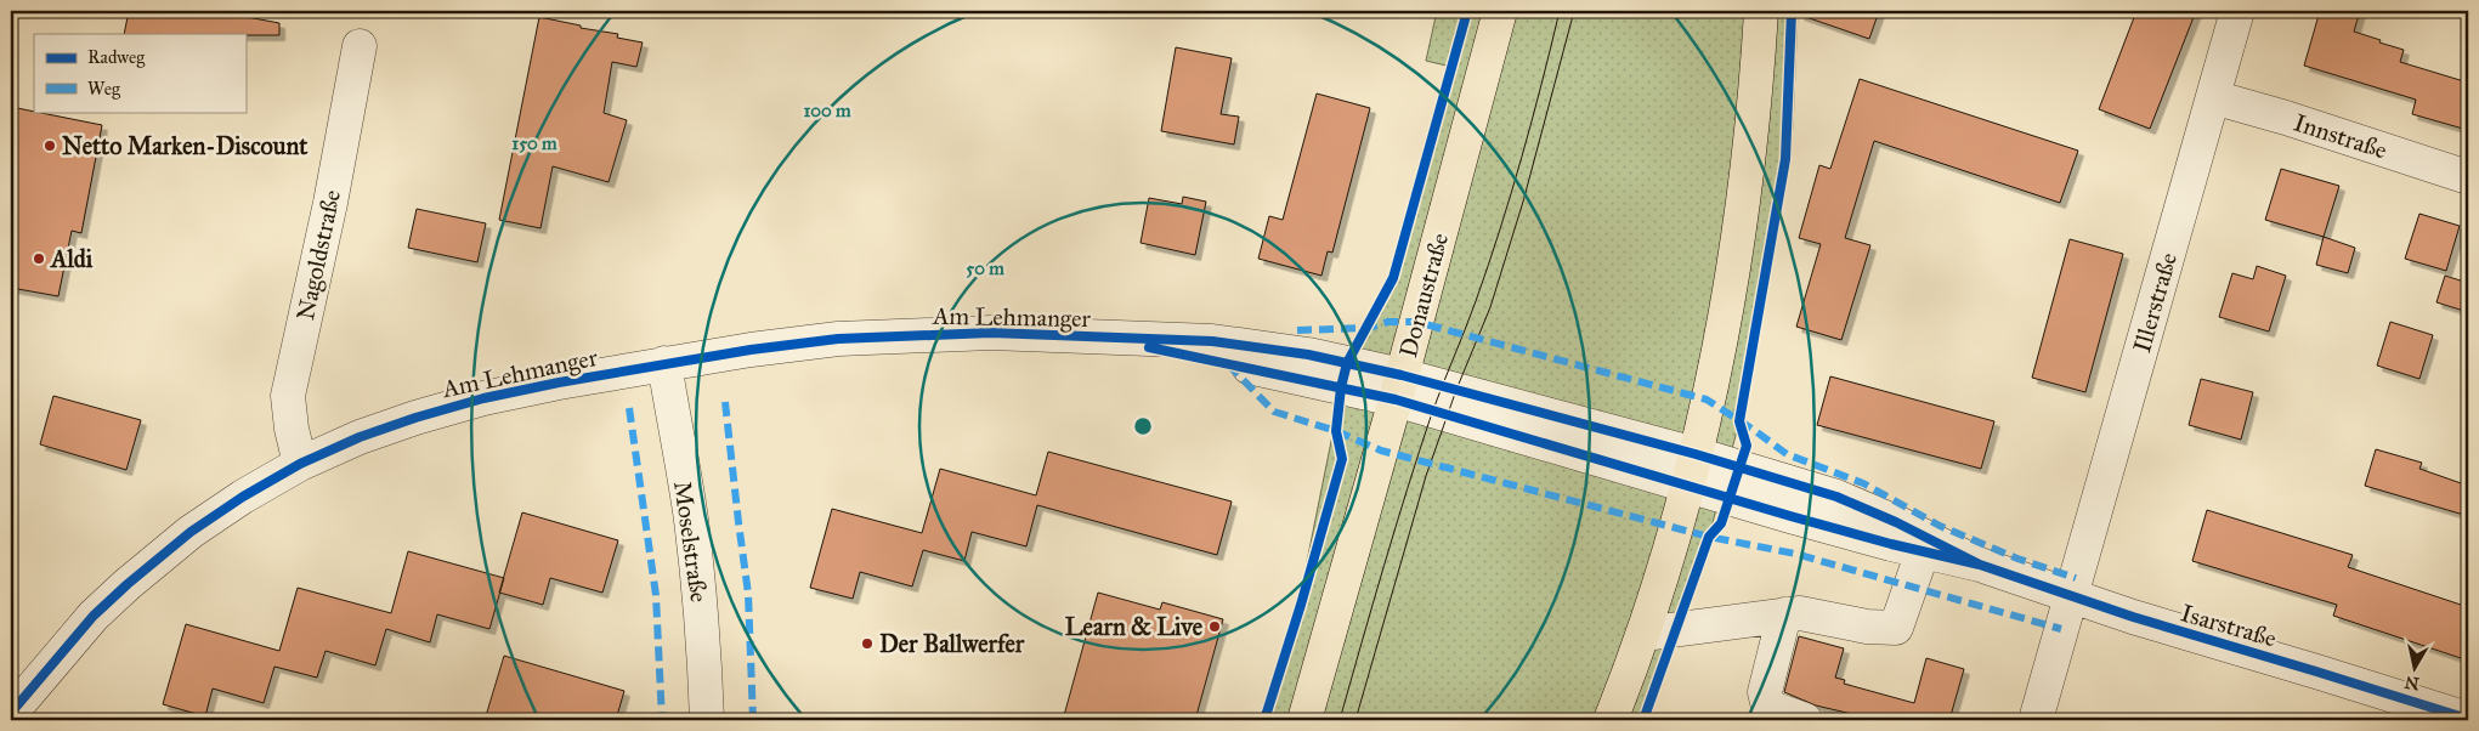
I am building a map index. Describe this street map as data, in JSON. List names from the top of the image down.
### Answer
{
  "streets": {
    "main road": ["Donaustraße"],
    "street": [
      "Innstraße",
      "Nagoldstraße",
      "Illerstraße",
      "Am Lehmanger",
      "Moselstraße",
      "Isarstraße"
    ]
  },
  "crossings": [
    ["Innstraße", "Illerstraße"],
    ["Nagoldstraße", "Am Lehmanger"],
    ["Donaustraße", "Am Lehmanger"],
    ["Donaustraße", "Isarstraße"],
    ["Illerstraße", "Isarstraße"],
    ["Am Lehmanger", "Moselstraße"],
    ["Am Lehmanger", "Isarstraße"]
  ],
  "places": [
    "Netto Marken-Discount",
    "Aldi",
    "Learn & Live",
    "Der Ballwerfer"
  ],
  "legend": ["Radweg", "Weg"],
  "north": "bottom",
  "rings": ["100 m", "150 m", "50 m"]
}
